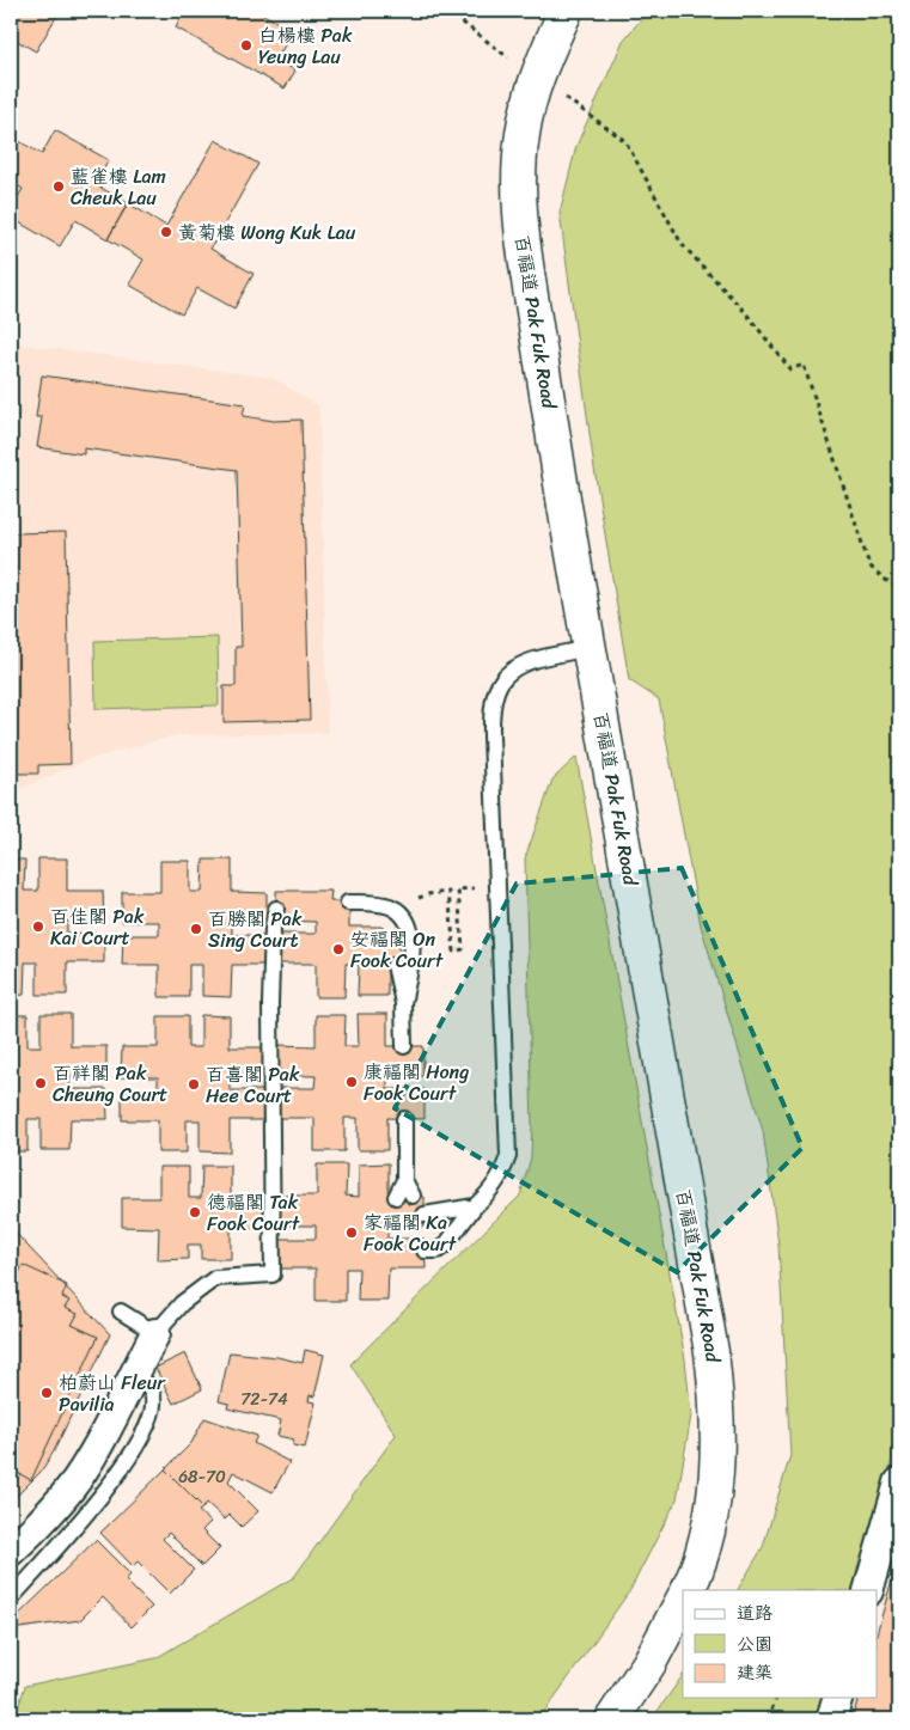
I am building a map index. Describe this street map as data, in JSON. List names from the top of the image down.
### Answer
{
  "streets": {
    "street": ["百福道 Pak Fuk Road"]
  },
  "places": [
    "白楊樓 Pak Yeung Lau",
    "藍雀樓 Lam Cheuk Lau",
    "黃菊樓 Wong Kuk Lau",
    "百佳閣 Pak Kai Court",
    "百勝閣 Pak Sing Court",
    "安福閣 On Fook Court",
    "康福閣 Hong Fook Court",
    "百祥閣 Pak Cheung Court",
    "百喜閣 Pak Hee Court",
    "德福閣 Tak Fook Court",
    "家福閣 Ka Fook Court",
    "柏蔚山 Fleur Pavilia"
  ],
  "house_numbers": ["72-74", "68-70"],
  "legend": ["道路", "公園", "建築"]
}
